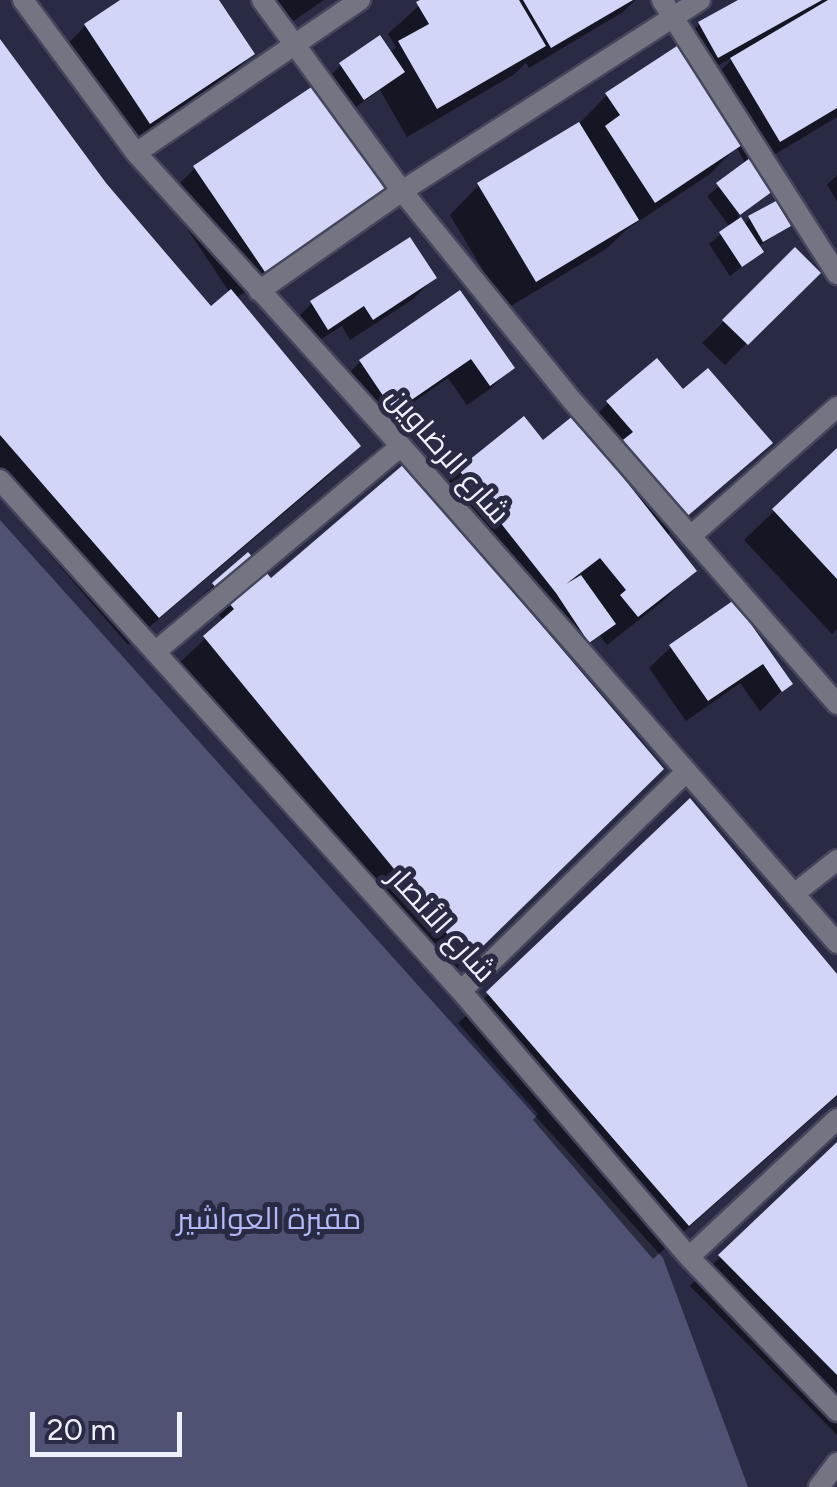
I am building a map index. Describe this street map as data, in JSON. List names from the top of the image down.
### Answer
{
  "streets": {
    "street": ["شارع الرضاوين", "شارع الأنصار"]
  },
  "parks": ["مقبرة العواشير"],
  "scale_bar": "20 m"
}
